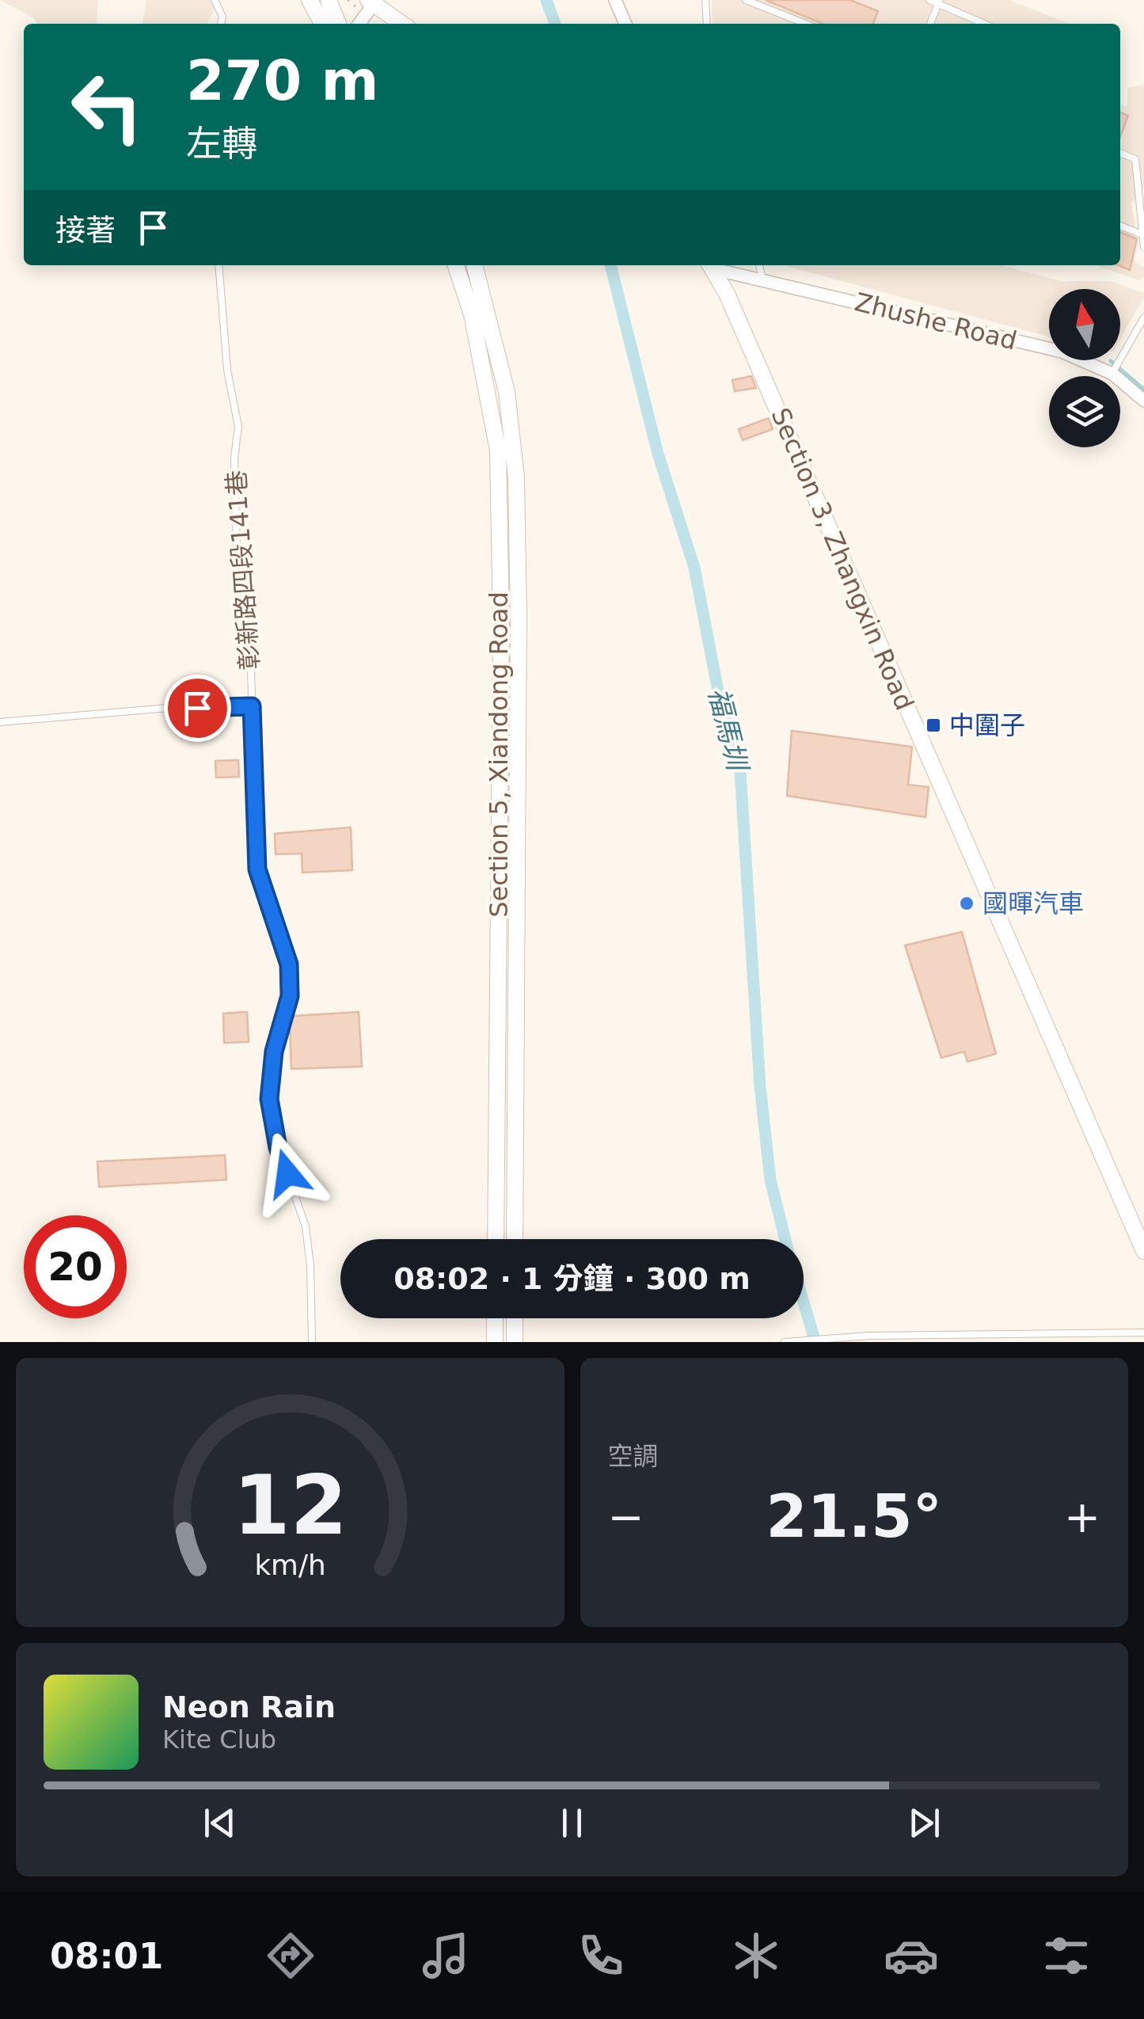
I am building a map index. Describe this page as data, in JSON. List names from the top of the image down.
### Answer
{
  "streets": {
    "main road": ["Section 3, Zhangxin Road", "Section 5, Xiandong Road"],
    "street": ["Zhushe Road"],
    "lane": ["彰新路四段141巷"]
  },
  "crossings": [
    ["Zhushe Road", "Section 3, Zhangxin Road"]
  ],
  "water": ["福馬圳"],
  "places": {
    "transit": ["中圍子"],
    "other": ["國暉汽車"]
  },
  "north": "top",
  "page": {
    "turn": ["270 m", "左轉"],
    "then": "接著",
    "limit": "20",
    "trip": "08:02 · 1 分鐘 · 300 m",
    "tile": "空調",
    "heat": ["−", "21.5°", "+"],
    "song": ["Neon Rain", "Kite Club"],
    "tabs": "08:01",
    "gauge": ["12", "km/h"]
  }
}
